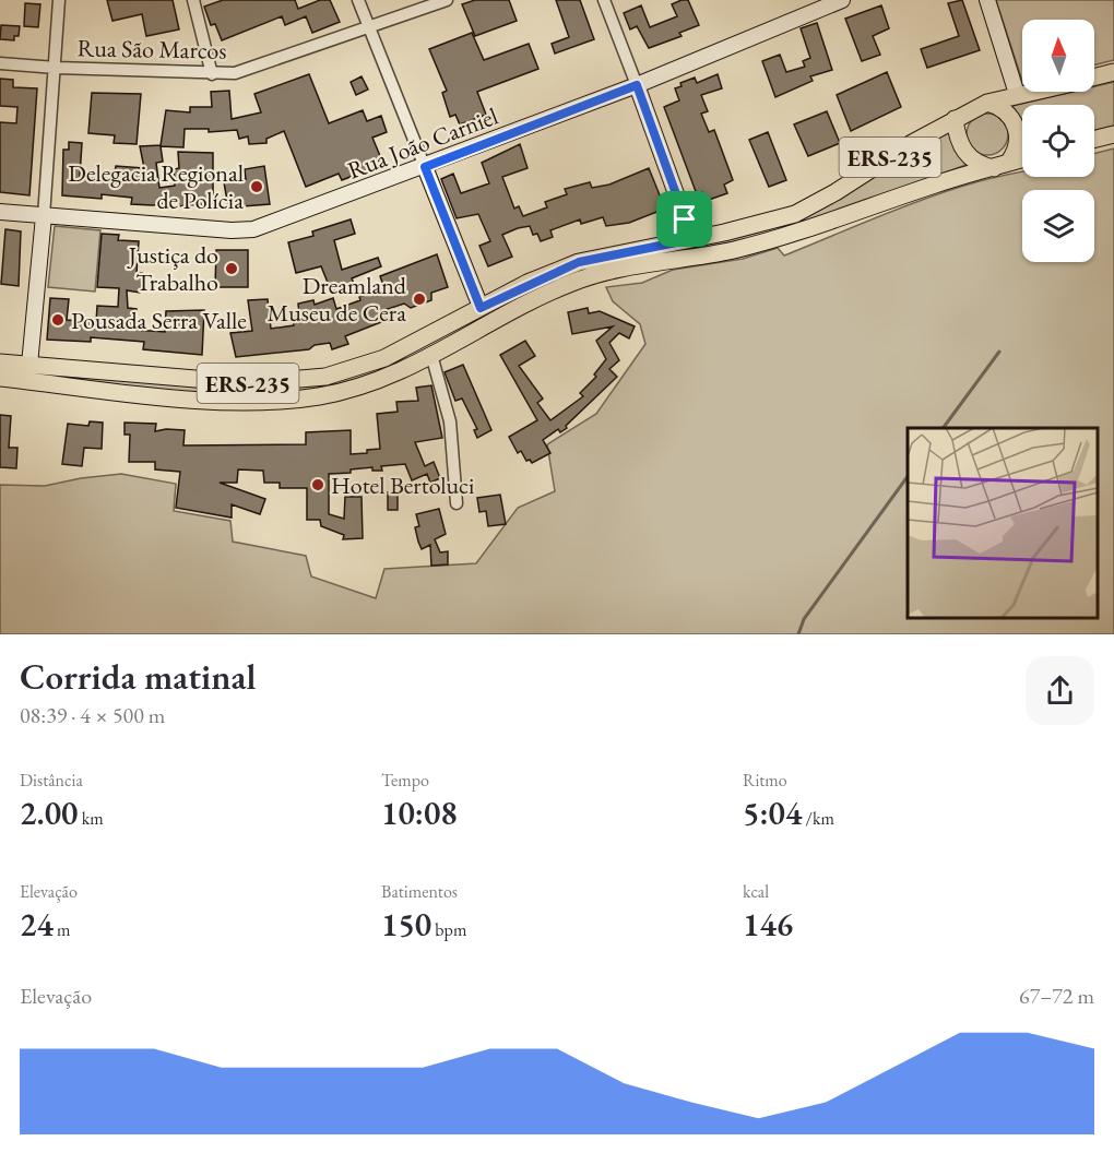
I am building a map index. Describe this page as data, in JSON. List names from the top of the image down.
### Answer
{
  "streets": {
    "main road": ["ERS-235"],
    "street": ["Rua São Marcos", "Rua João Carniel"]
  },
  "places": [
    "Delegacia Regional de Polícia",
    "Justiça do Trabalho",
    "Dreamland Museu de Cera",
    "Pousada Serra Valle",
    "Hotel Bertoluci"
  ],
  "north": "top",
  "page": {
    "heading": ["Corrida matinal", "08:39 · 4 × 500 m"],
    "stats": [
      ["Distância", "2.00 km"],
      ["Tempo", "10:08"],
      ["Ritmo", "5:04 /km"],
      ["Elevação", "24 m"],
      ["Batimentos", "150 bpm"],
      ["kcal", "146"]
    ],
    "chart": ["Elevação", "67–72 m"]
  }
}
